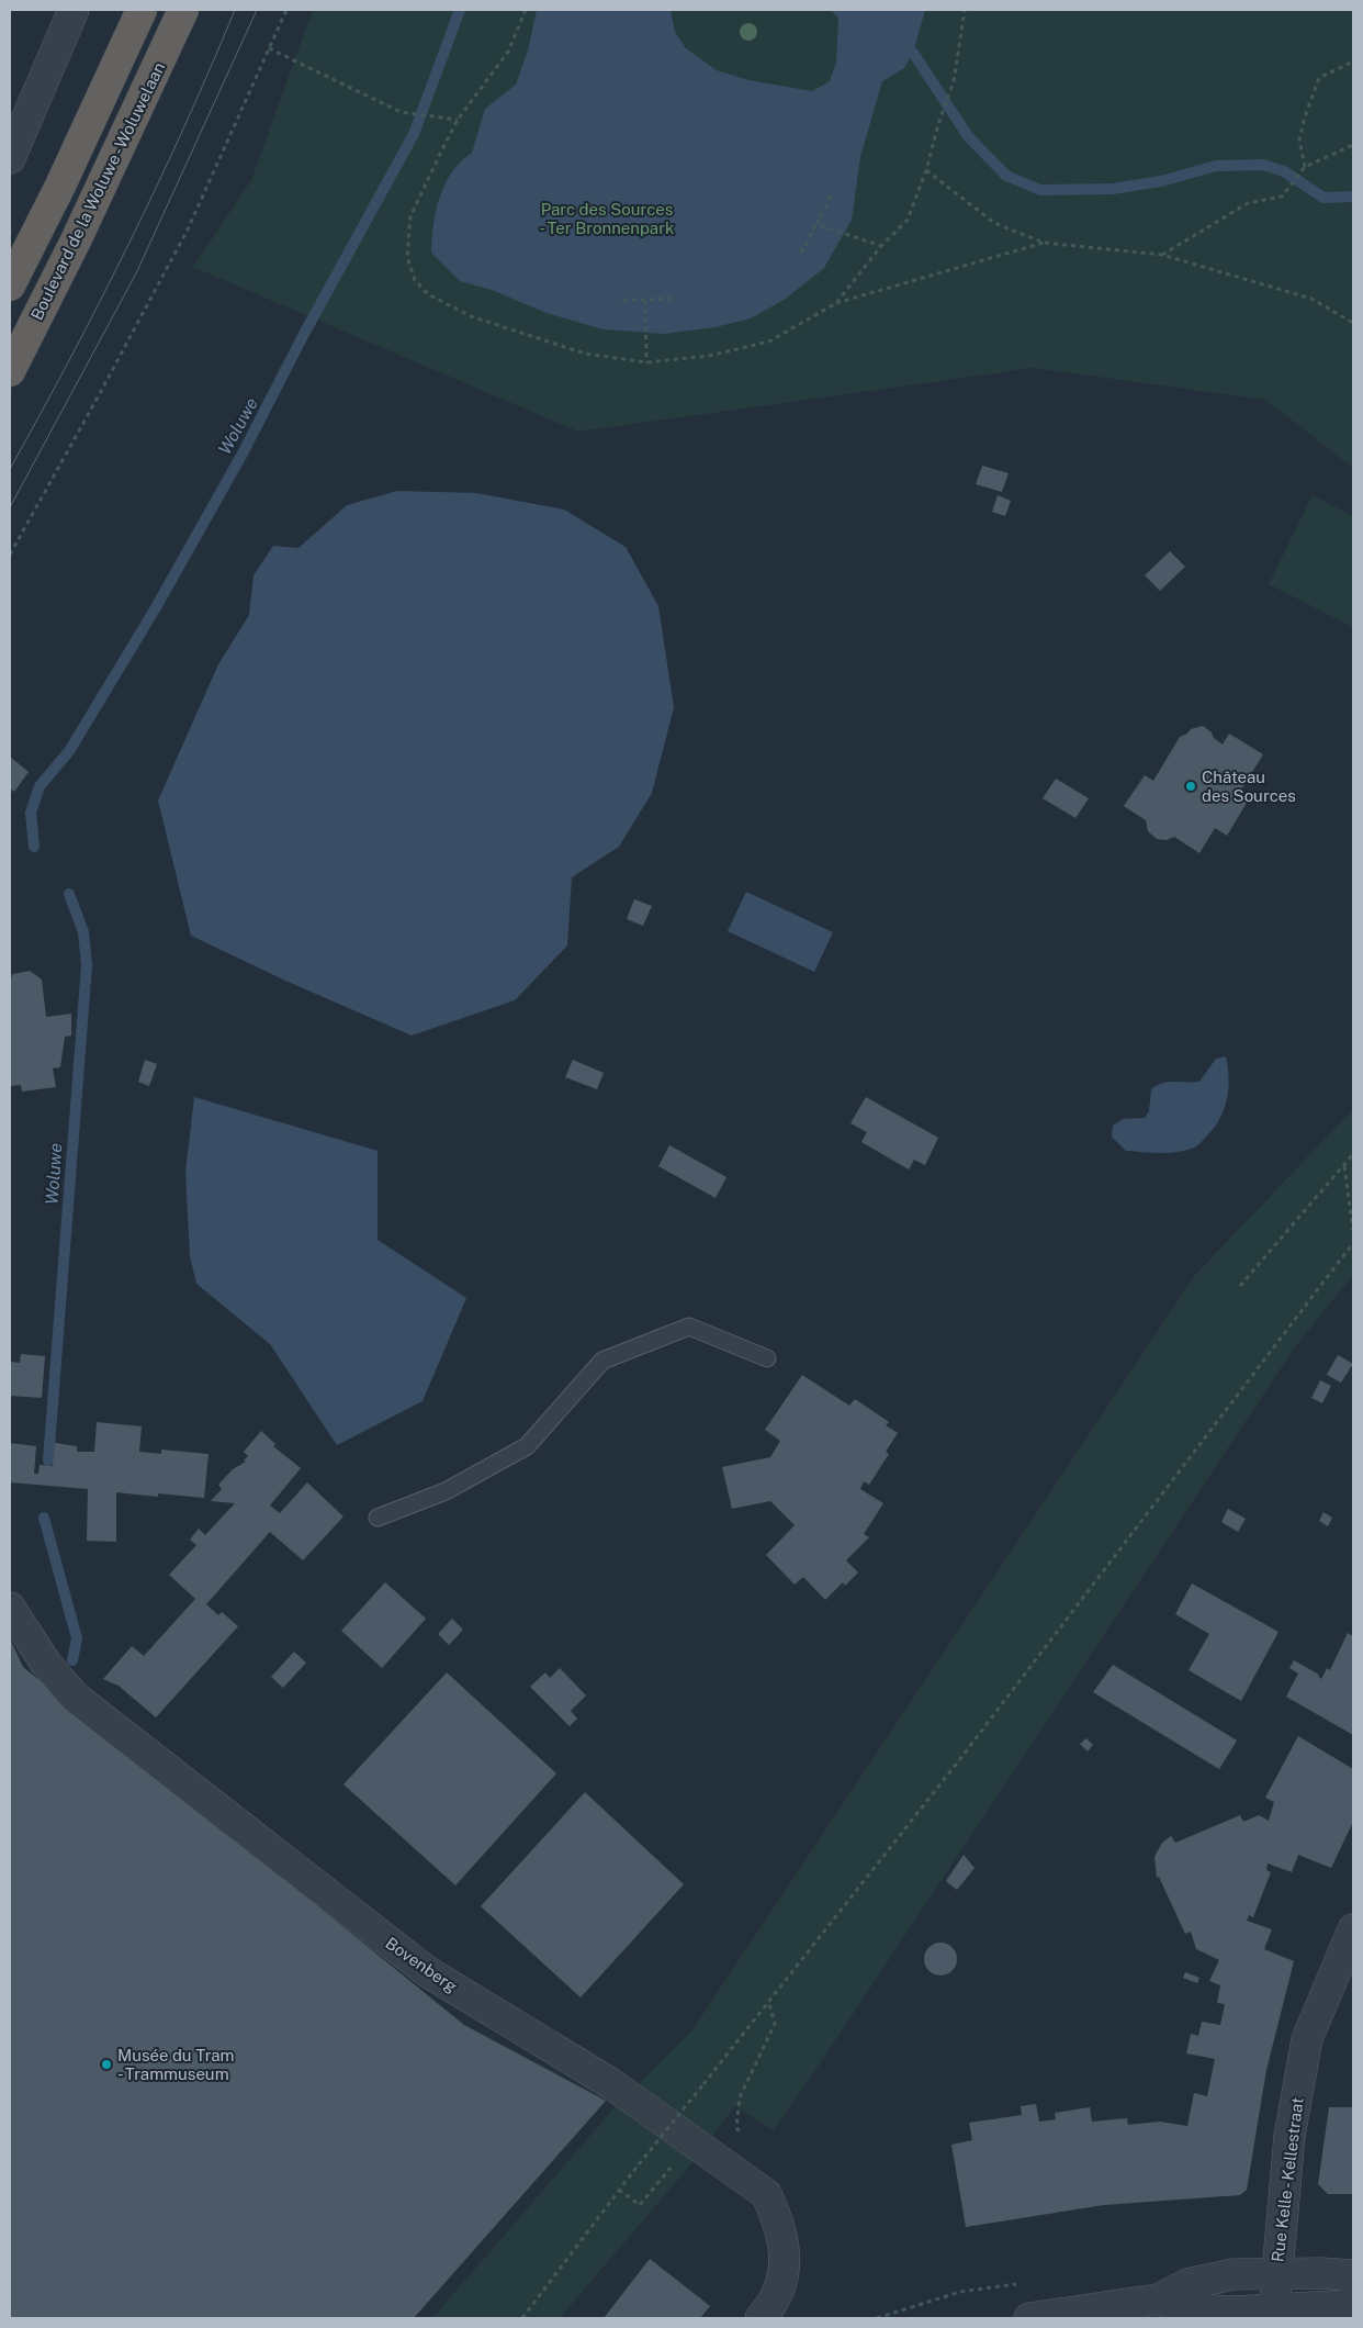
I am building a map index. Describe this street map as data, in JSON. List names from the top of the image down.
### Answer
{
  "streets": {
    "highway": ["Boulevard de la Woluwe - Woluwelaan"],
    "street": ["Bovenberg", "Rue Kelle - Kellestraat"]
  },
  "water": ["Woluwe"],
  "parks": ["Parc des Sources - Ter Bronnenpark"],
  "places": ["Château des Sources", "Musée du Tram - Trammuseum"]
}
